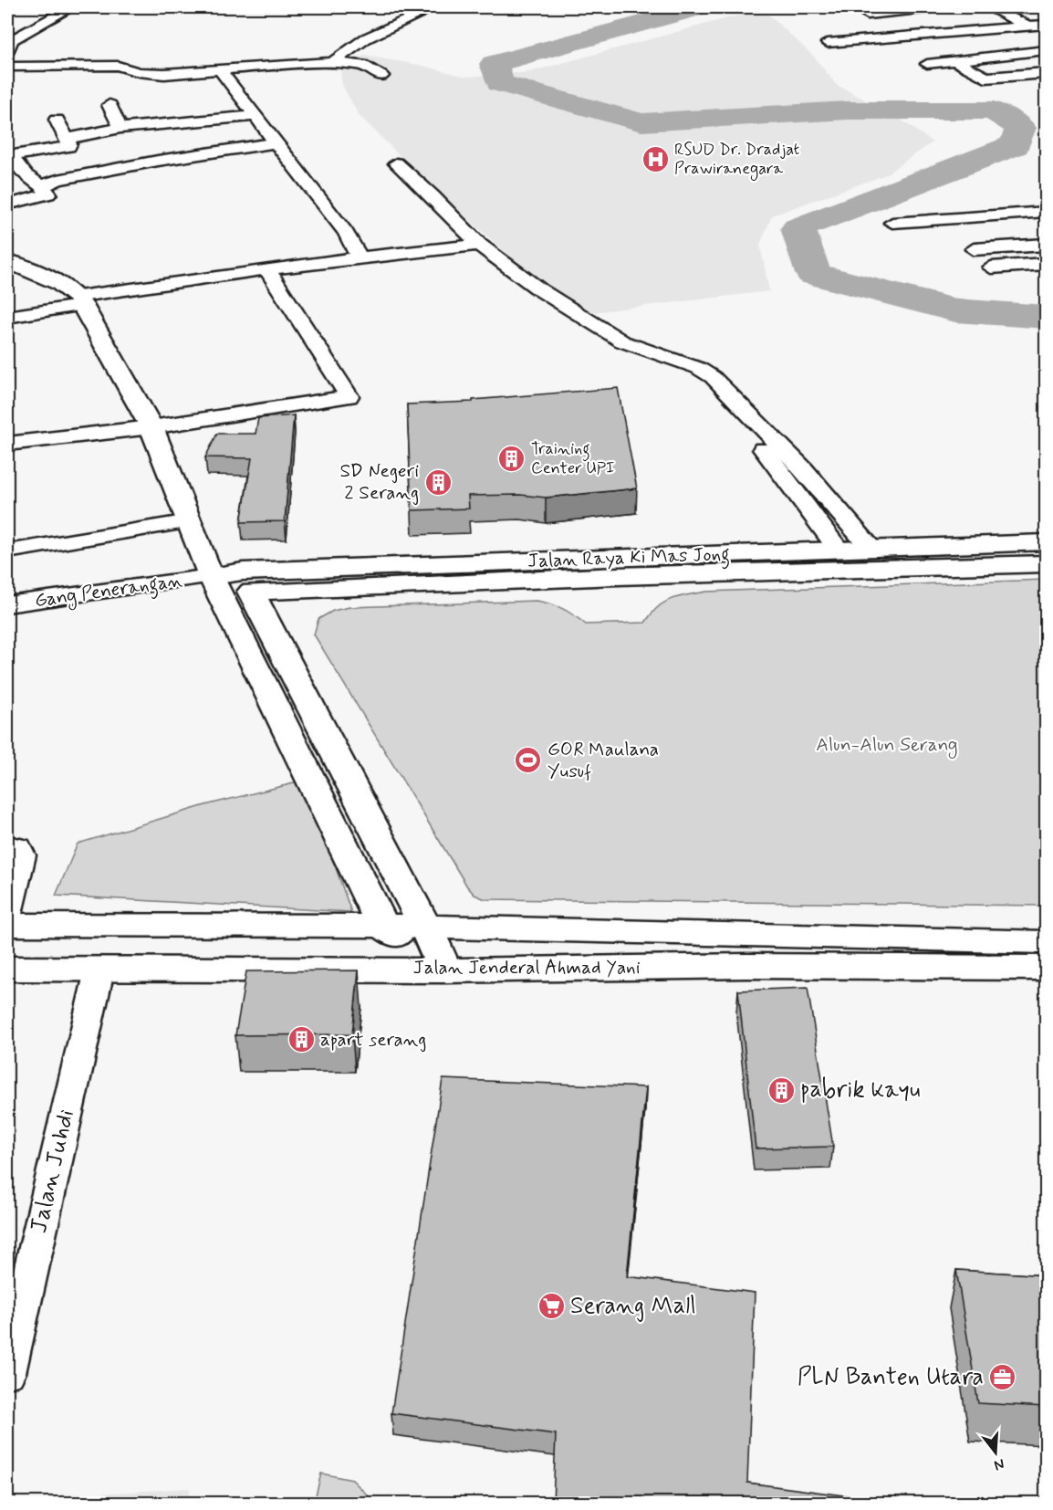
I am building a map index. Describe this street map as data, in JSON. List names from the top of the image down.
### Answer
{
  "streets": {
    "main road": ["Jalan Raya Ki Mas Jong", "Jalan Jenderal Ahmad Yani"],
    "street": ["Gang Penerangan", "Jalan Juhdi"]
  },
  "crossings": [
    ["Jalan Raya Ki Mas Jong", "Gang Penerangan"],
    ["Jalan Jenderal Ahmad Yani", "Jalan Juhdi"]
  ],
  "parks": ["Alun-Alun Serang"],
  "places": {
    "hospital": ["RSUD Dr. Dradjat Prawiranegara"],
    "building": [
      "Training Center UPI",
      "SD Negeri 2 Serang",
      "apart serang",
      "pabrik kayu"
    ],
    "sports": ["GOR Maulana Yusuf"],
    "supermarket": ["Serang Mall"],
    "office": ["PLN Banten Utara"]
  },
  "north": "bottom"
}
